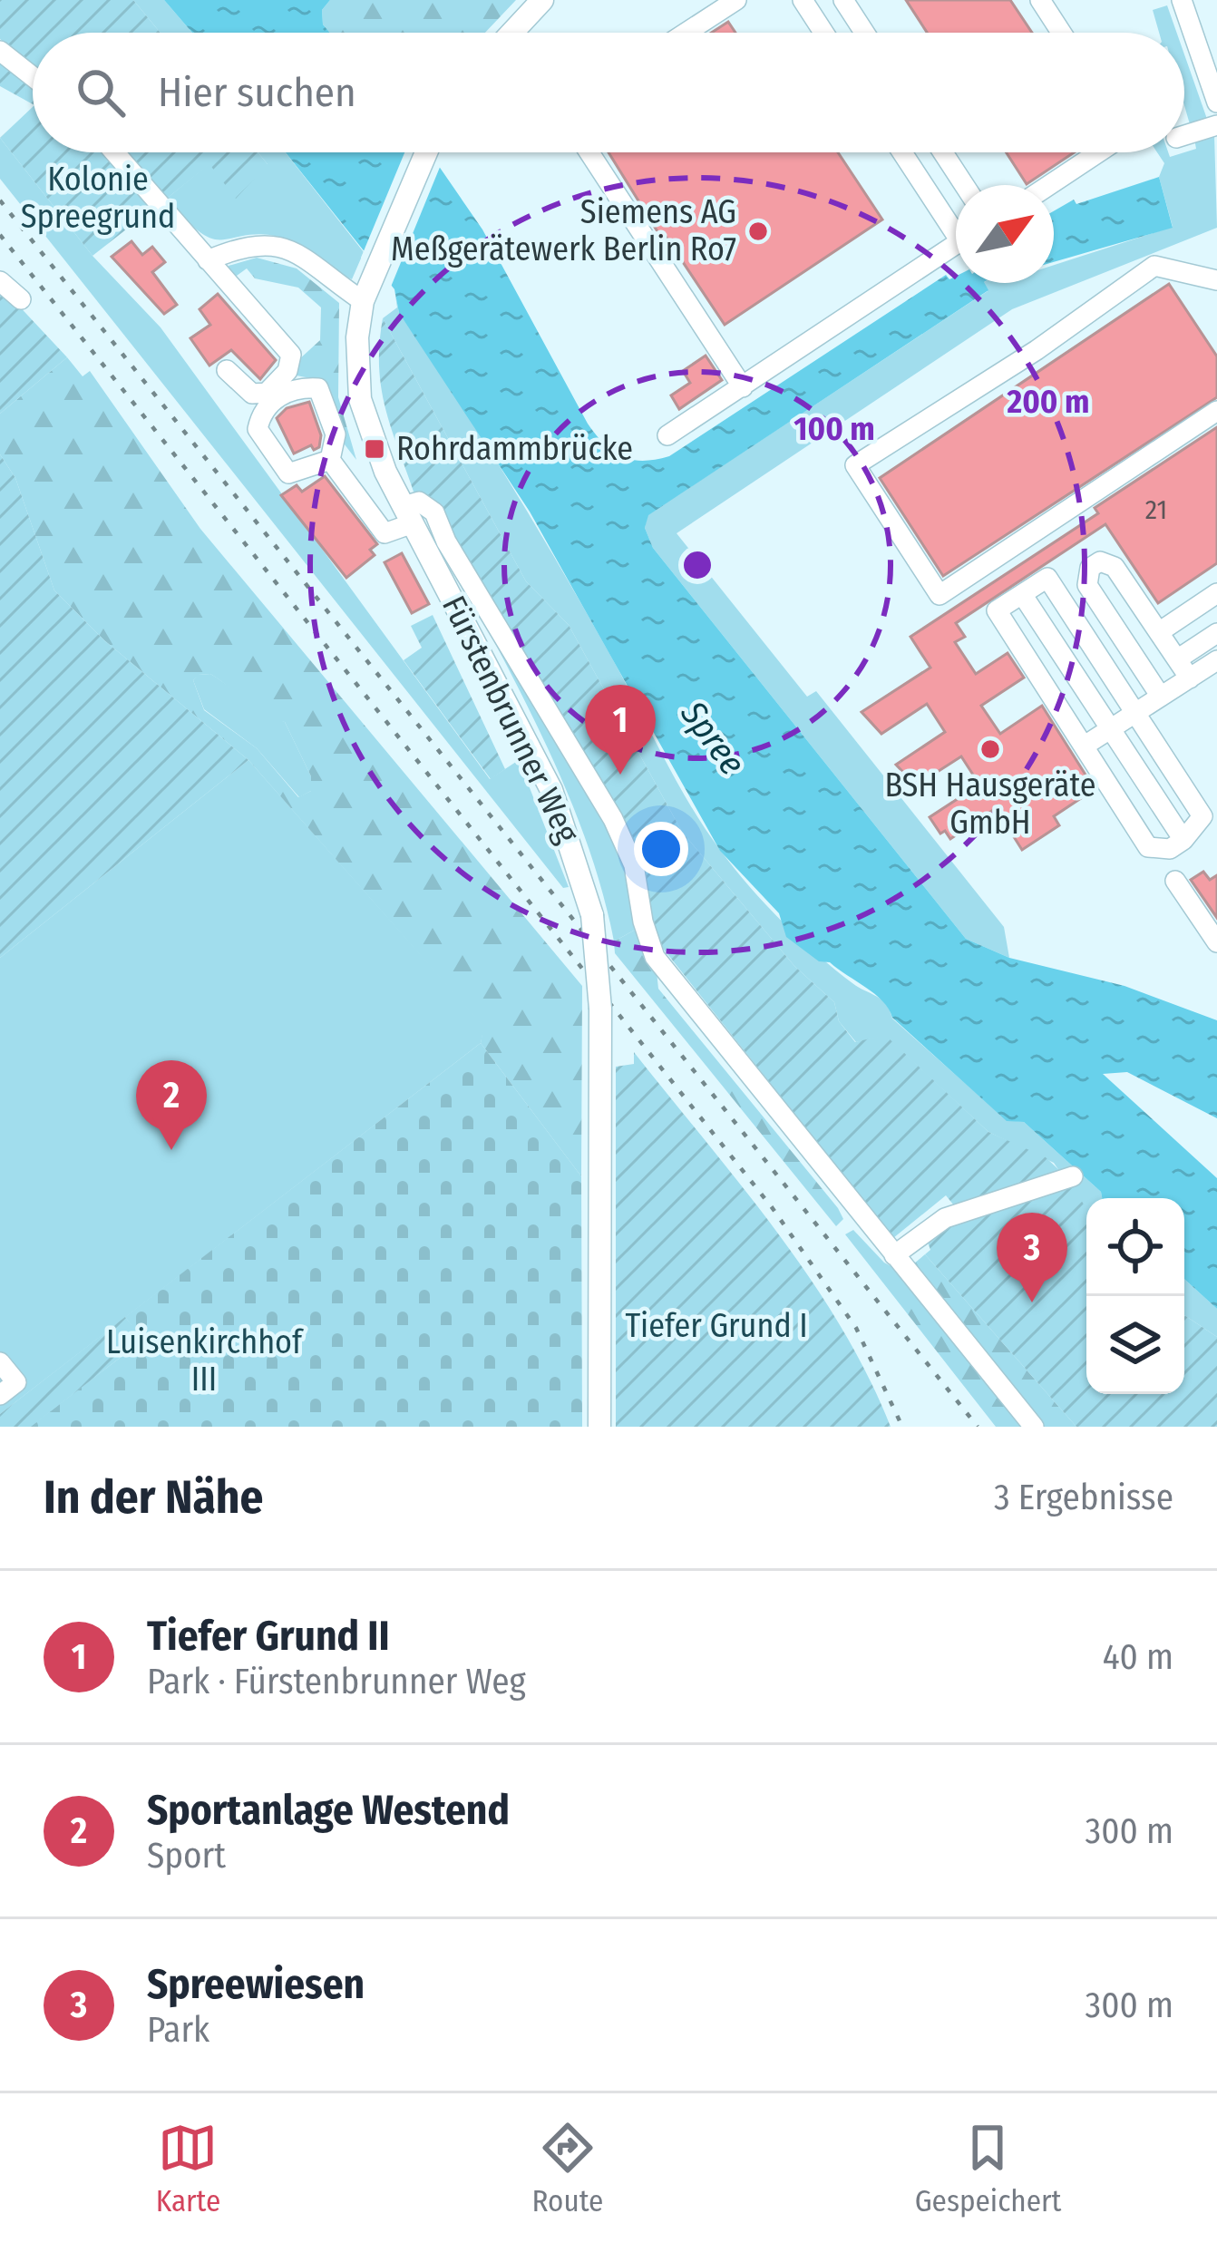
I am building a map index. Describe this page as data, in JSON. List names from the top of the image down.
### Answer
{
  "streets": {
    "main road": ["Fürstenbrunner Weg"]
  },
  "water": ["Spree"],
  "parks": ["Kolonie Spreegrund", "Tiefer Grund I", "Luisenkirchhof III"],
  "places": {
    "other": ["Siemens AG Meßgerätewerk Berlin Ro7", "BSH Hausgeräte GmbH"],
    "transit": ["Rohrdammbrücke"]
  },
  "house_numbers": ["21"],
  "north": "top right",
  "page": {
    "search": "Hier suchen",
    "pins": ["1", "2", "3"],
    "heading": ["In der Nähe", "3 Ergebnisse"],
    "list": [
      {
        "mark": "1",
        "name": "Tiefer Grund II",
        "note": "Park · Fürstenbrunner Weg",
        "value": "40 m"
      },
      {
        "mark": "2",
        "name": "Sportanlage Westend",
        "note": "Sport",
        "value": "300 m"
      },
      {
        "mark": "3",
        "name": "Spreewiesen",
        "note": "Park",
        "value": "300 m"
      }
    ],
    "nav": ["Karte", "Route", "Gespeichert"]
  },
  "rings": ["200 m", "100 m"]
}
